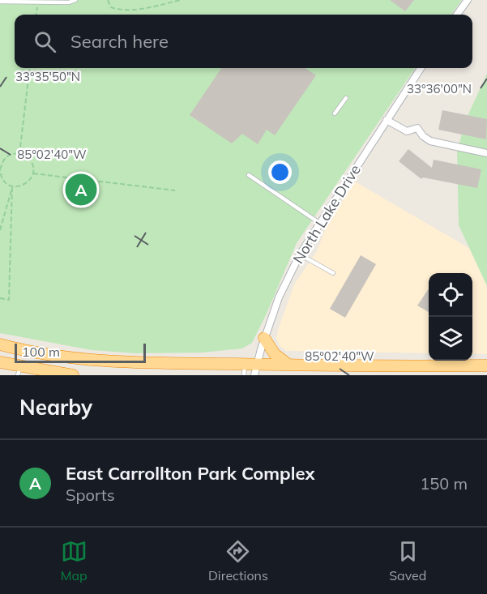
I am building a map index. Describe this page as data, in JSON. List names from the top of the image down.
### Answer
{
  "streets": {
    "street": ["North Lake Drive"]
  },
  "scale_bar": "100 m",
  "page": {
    "search": "Search here",
    "pins": "A",
    "scale": "100 m",
    "heading": "Nearby",
    "list": [
      {
        "mark": "A",
        "name": "East Carrollton Park Complex",
        "note": "Sports",
        "value": "150 m"
      }
    ],
    "nav": ["Map", "Directions", "Saved"]
  },
  "coordinates": ["33°35'50\"N", "33°36'00\"N", "85°02'40\"W"]
}
